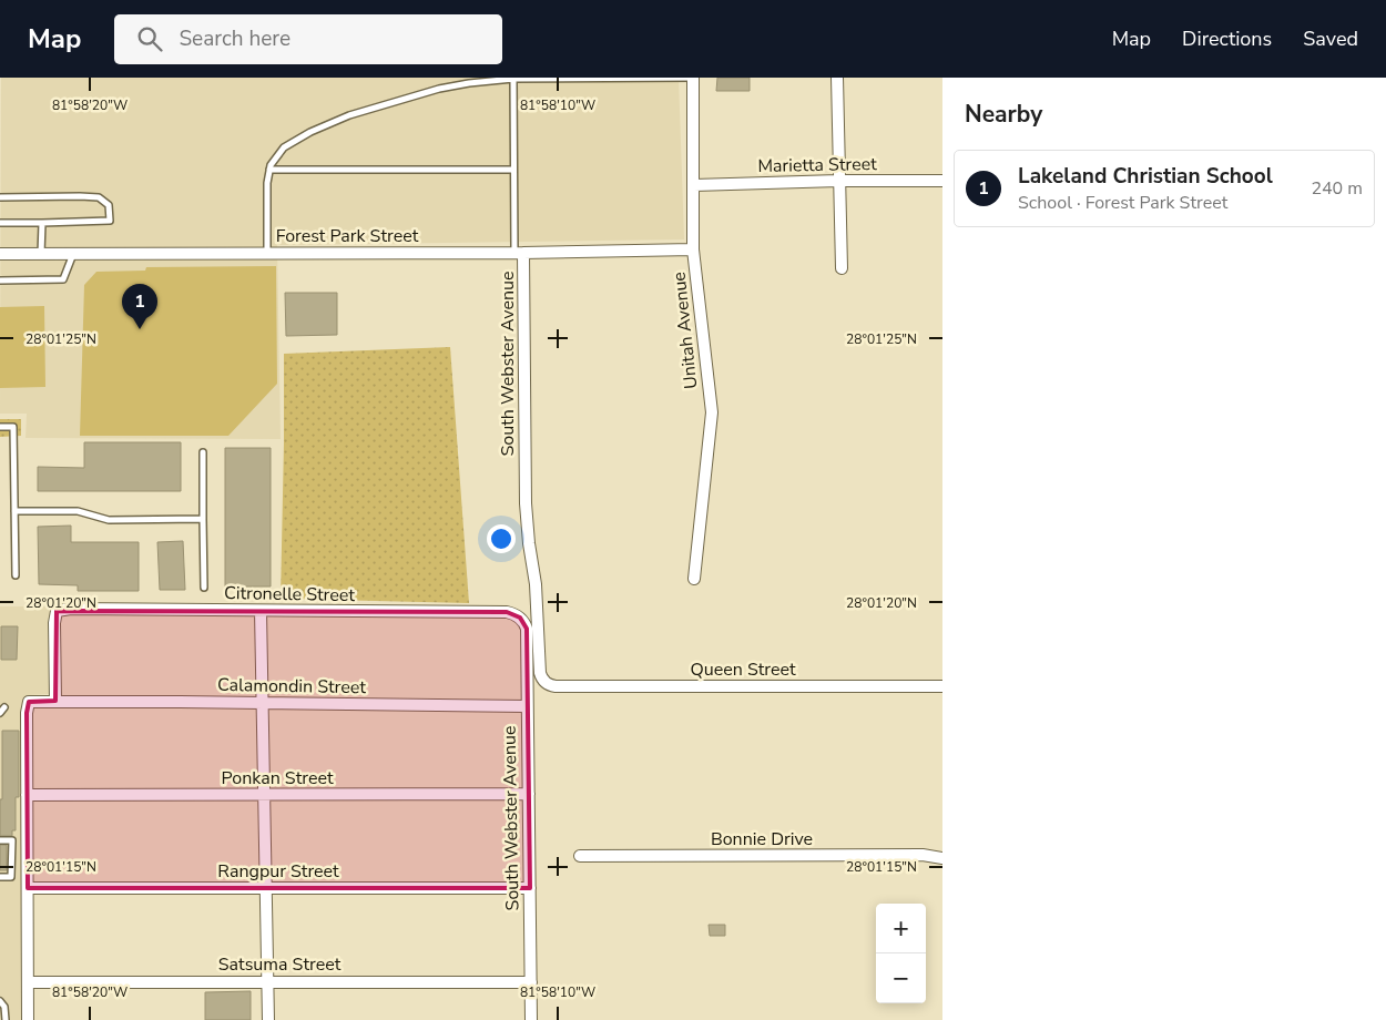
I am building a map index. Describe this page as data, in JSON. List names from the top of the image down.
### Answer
{
  "streets": {
    "street": [
      "Marietta Street",
      "Forest Park Street",
      "Unitah Avenue",
      "South Webster Avenue",
      "Citronelle Street",
      "Queen Street",
      "Calamondin Street",
      "Ponkan Street",
      "Bonnie Drive",
      "Rangpur Street",
      "Satsuma Street"
    ]
  },
  "crossings": [
    ["Marietta Street", "Unitah Avenue"],
    ["Forest Park Street", "Unitah Avenue"],
    ["Forest Park Street", "South Webster Avenue"],
    ["South Webster Avenue", "Citronelle Street"],
    ["South Webster Avenue", "Queen Street"],
    ["South Webster Avenue", "Calamondin Street"],
    ["South Webster Avenue", "Ponkan Street"],
    ["South Webster Avenue", "Rangpur Street"],
    ["South Webster Avenue", "Satsuma Street"],
    ["Citronelle Street", "Calamondin Street"],
    ["Calamondin Street", "Ponkan Street"]
  ],
  "page": {
    "header": "Map",
    "search": "Search here",
    "nav": ["Map", "Directions", "Saved"],
    "heading": "Nearby",
    "list": [
      {
        "mark": "1",
        "name": "Lakeland Christian School",
        "note": "School · Forest Park Street",
        "value": "240 m"
      }
    ],
    "pins": "1",
    "map_buttons": ["+", "−"]
  },
  "coordinates": [
    "81°58'20\"W",
    "81°58'10\"W",
    "28°01'25\"N",
    "28°01'20\"N",
    "28°01'15\"N"
  ]
}
